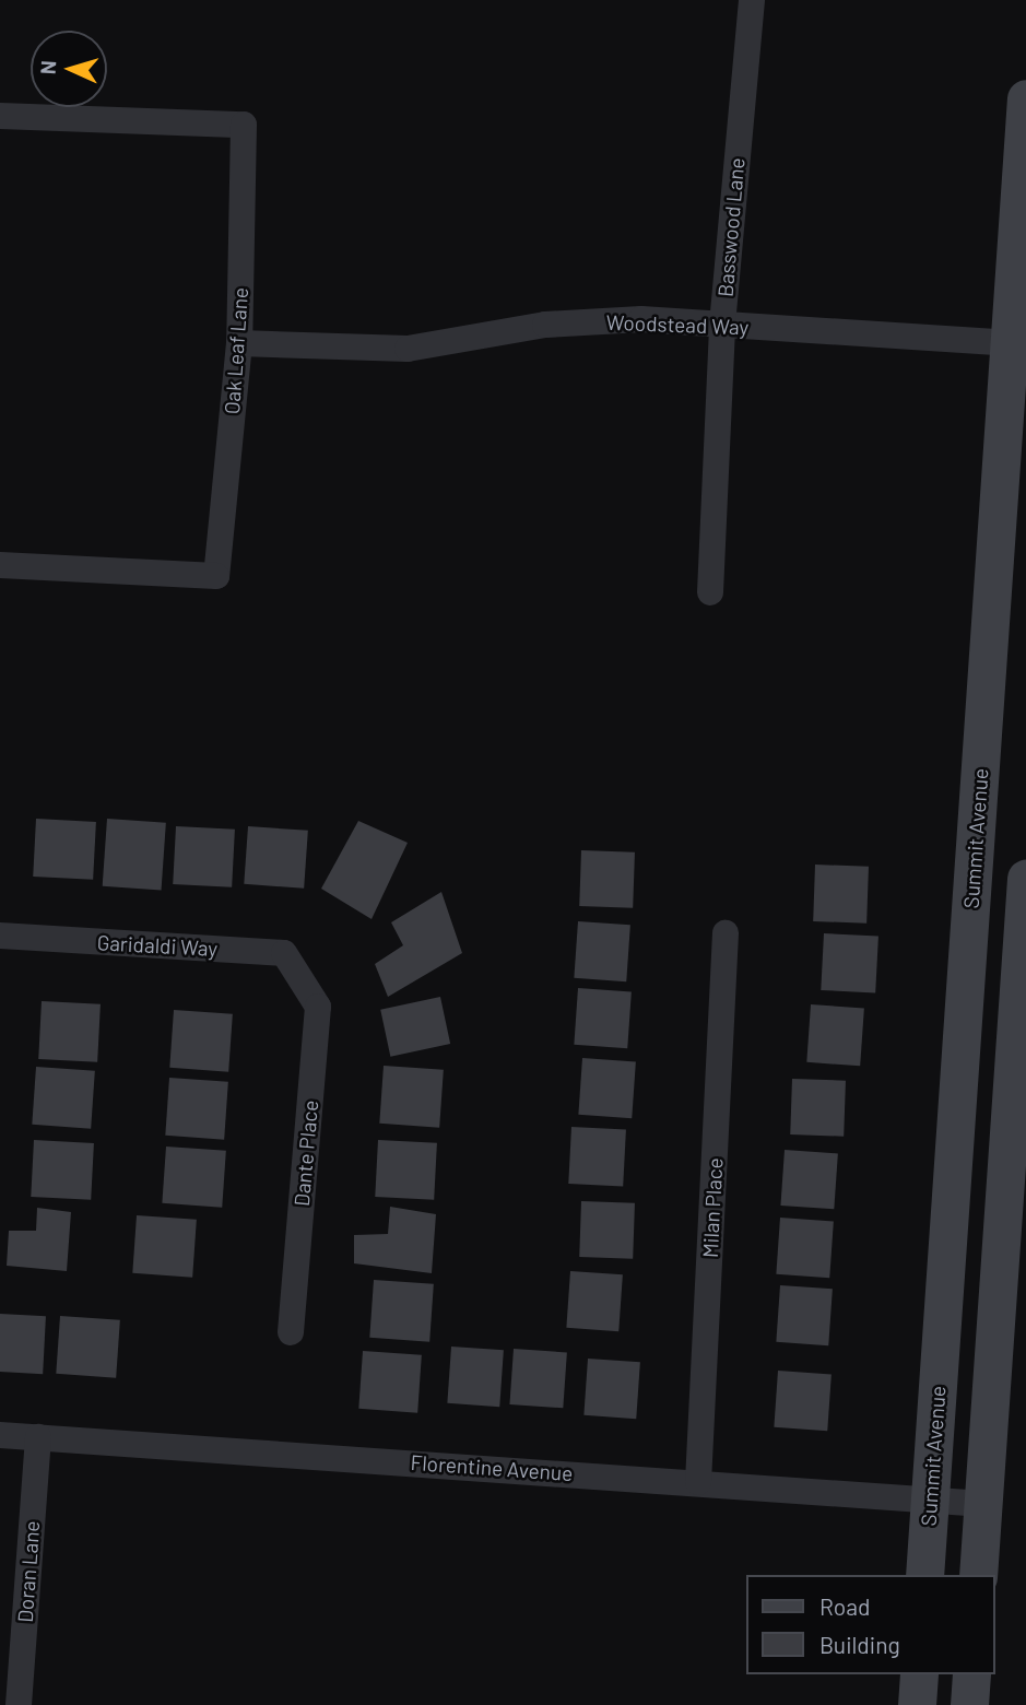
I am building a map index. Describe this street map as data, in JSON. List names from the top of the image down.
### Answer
{
  "streets": {
    "main road": ["Summit Avenue"],
    "street": [
      "Basswood Lane",
      "Woodstead Way",
      "Oak Leaf Lane",
      "Garidaldi Way",
      "Dante Place",
      "Milan Place",
      "Florentine Avenue",
      "Doran Lane"
    ]
  },
  "crossings": [
    ["Basswood Lane", "Woodstead Way"],
    ["Woodstead Way", "Oak Leaf Lane"],
    ["Woodstead Way", "Summit Avenue"],
    ["Summit Avenue", "Florentine Avenue"],
    ["Garidaldi Way", "Dante Place"],
    ["Milan Place", "Florentine Avenue"],
    ["Florentine Avenue", "Doran Lane"]
  ],
  "legend": ["Road", "Building"],
  "north": "left"
}
